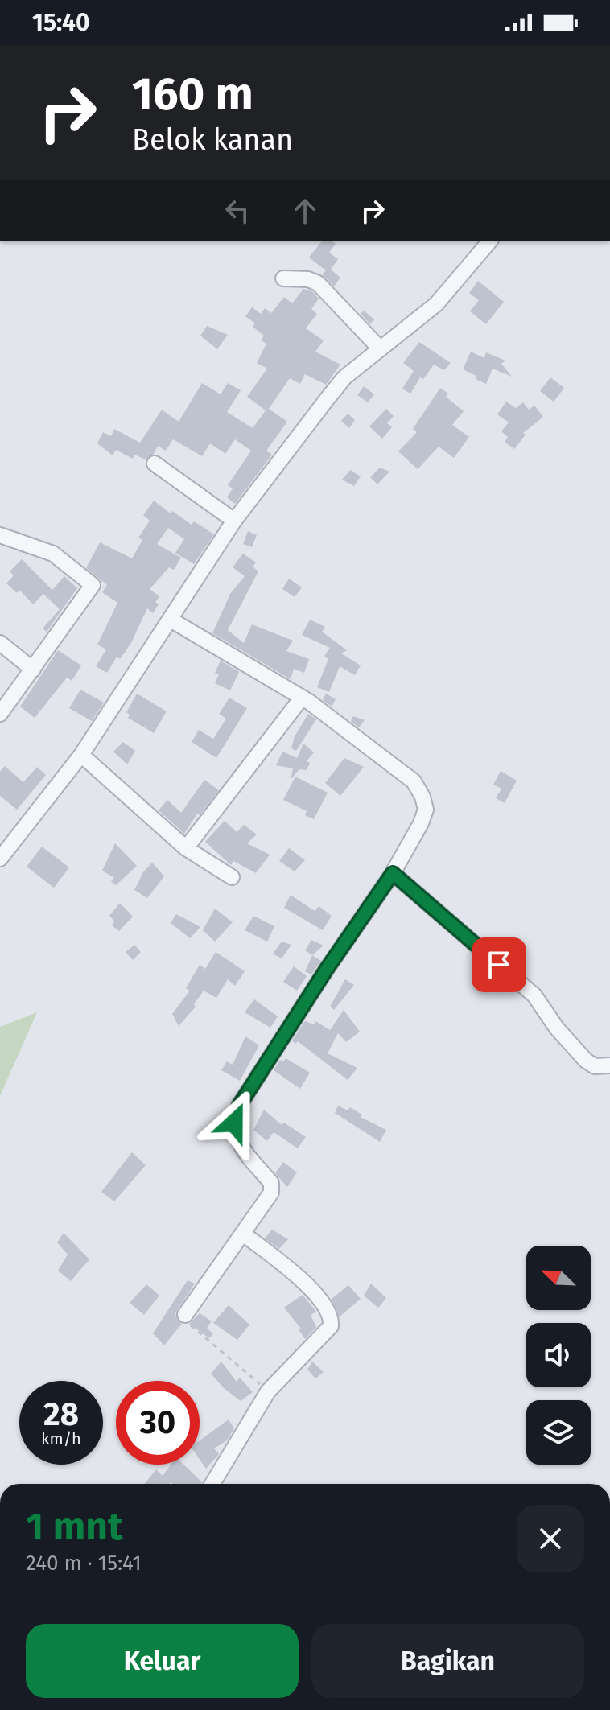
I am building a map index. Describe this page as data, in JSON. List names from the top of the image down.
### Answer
{
  "north": "top left",
  "page": {
    "status": "15:40",
    "turn": ["160 m", "Belok kanan"],
    "speed": "28 km/h",
    "limit": "30",
    "heading": ["1 mnt", "240 m · 15:41"],
    "buttons": ["Keluar", "Bagikan"]
  }
}
